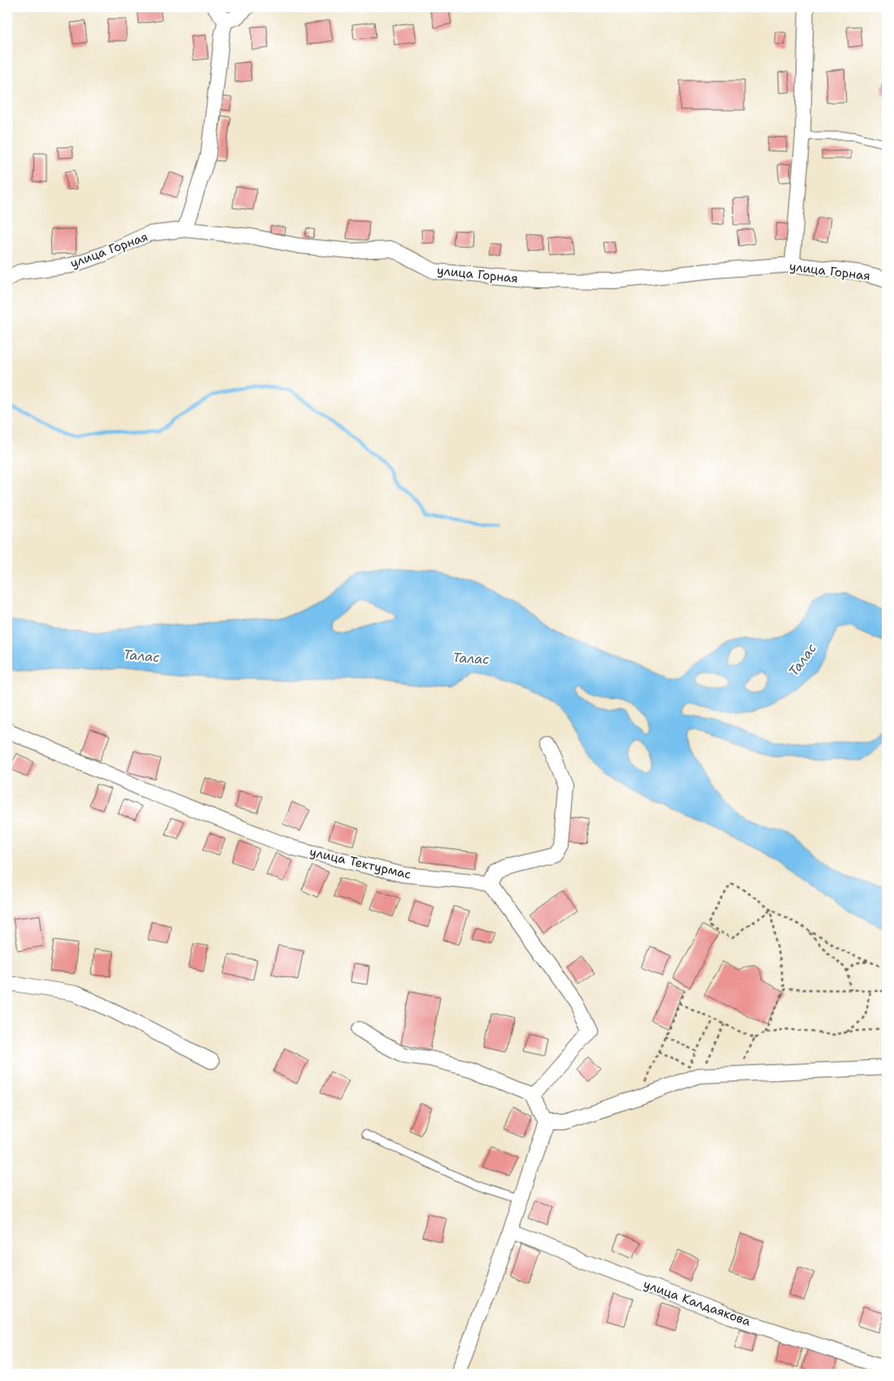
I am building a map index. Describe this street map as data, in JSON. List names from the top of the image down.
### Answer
{
  "streets": {
    "street": ["улица Горная", "улица Тектурмас", "улица Калдаякова"]
  },
  "water": ["Талас"]
}
